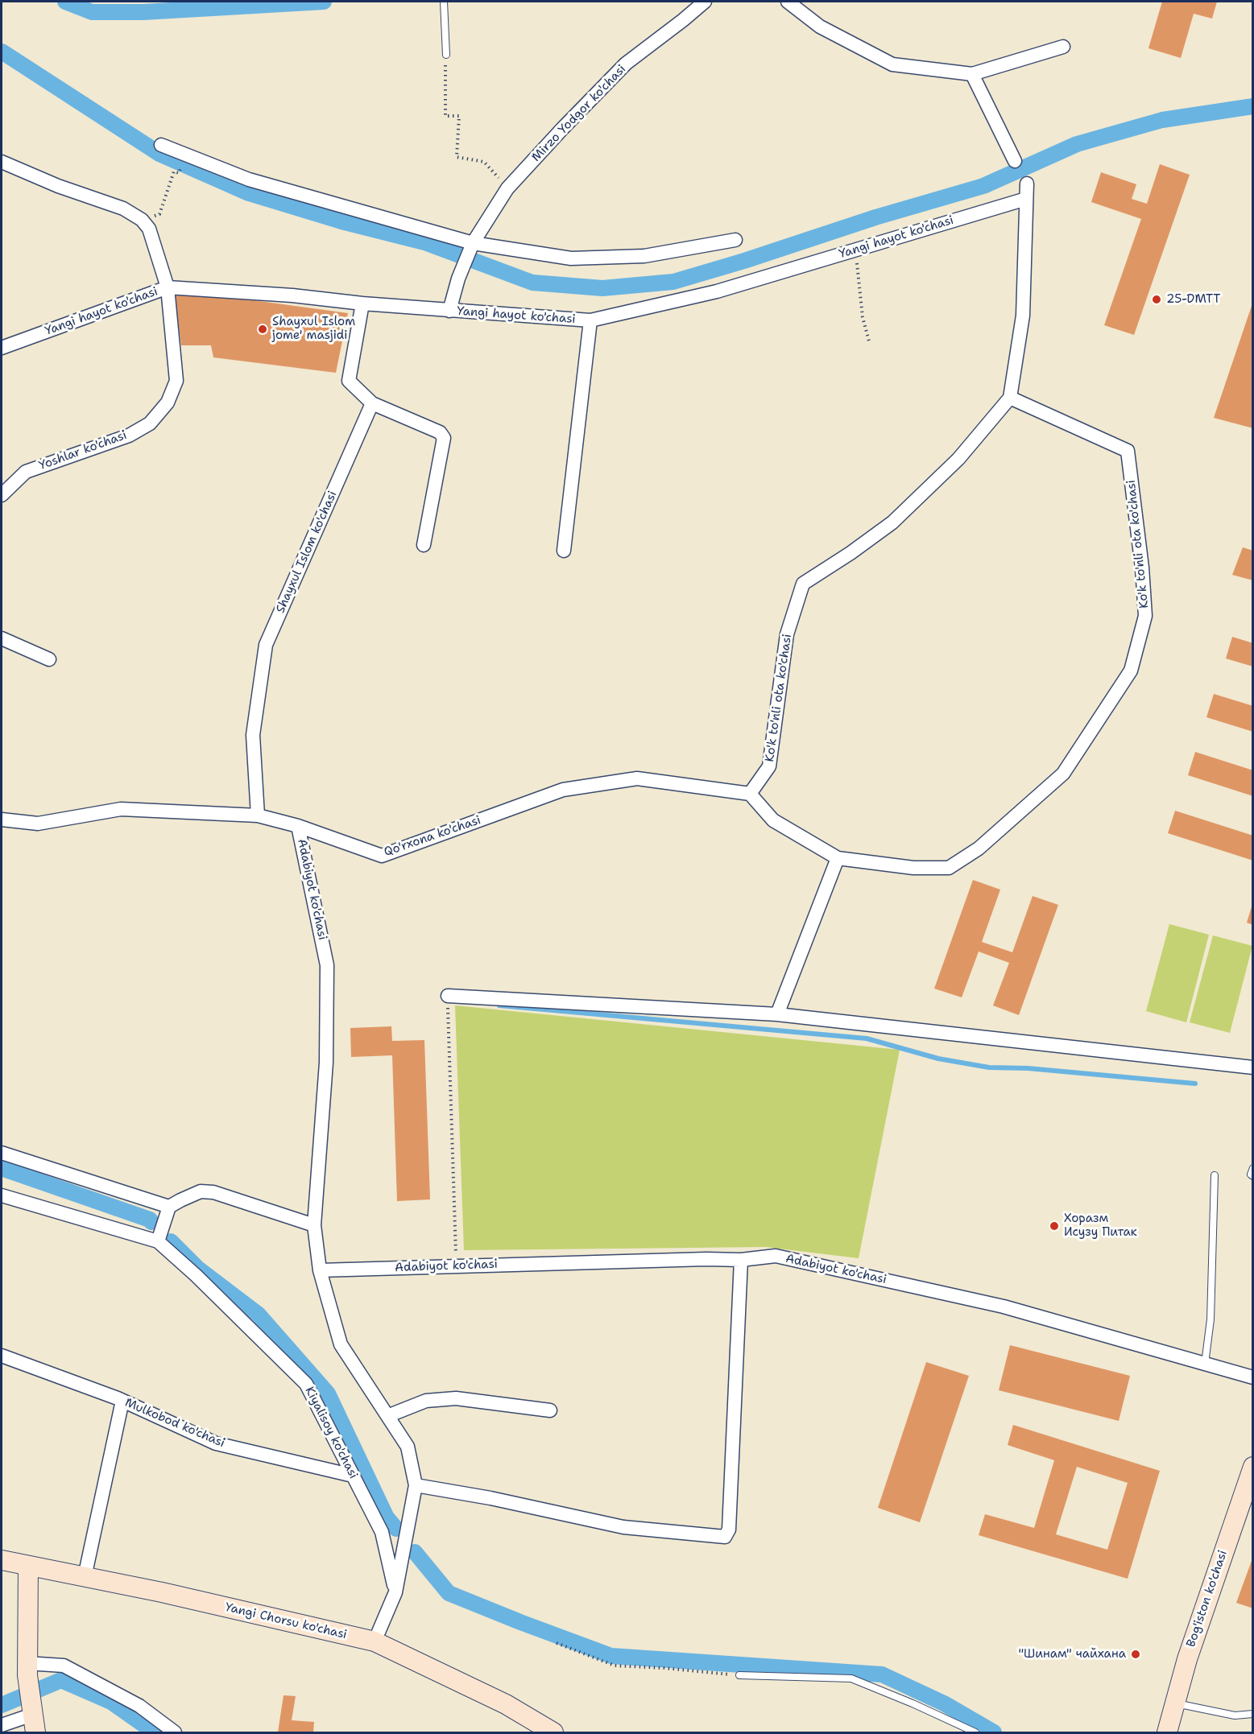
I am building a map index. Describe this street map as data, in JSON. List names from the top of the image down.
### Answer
{
  "streets": {
    "main road": ["Bog'iston ko'chasi", "Yangi Chorsu ko'chasi"],
    "street": [
      "Mirzo Yodgor ko'chasi",
      "Yangi hayot ko'chasi",
      "Yoshlar ko'chasi",
      "Ko'k to'nli ota ko'chasi",
      "Shayxul Islom ko'chasi",
      "Qo'rxona ko'chasi",
      "Adabiyot ko'chasi",
      "Mulkobod ko'chasi",
      "Kiyalisoy ko'chasi"
    ]
  },
  "crossings": [
    ["Mirzo Yodgor ko'chasi", "Yangi hayot ko'chasi"],
    ["Yangi hayot ko'chasi", "Yoshlar ko'chasi"],
    ["Ko'k to'nli ota ko'chasi", "Qo'rxona ko'chasi"],
    ["Shayxul Islom ko'chasi", "Qo'rxona ko'chasi"],
    ["Qo'rxona ko'chasi", "Adabiyot ko'chasi"],
    ["Adabiyot ko'chasi", "Kiyalisoy ko'chasi"],
    ["Adabiyot ko'chasi", "Yangi Chorsu ko'chasi"],
    ["Mulkobod ko'chasi", "Kiyalisoy ko'chasi"]
  ],
  "places": [
    "25-DMTT",
    "Shayxul Islom jome' masjidi",
    "Хоразм Исузу Питак",
    "\"Шинам\" чайхана"
  ]
}
